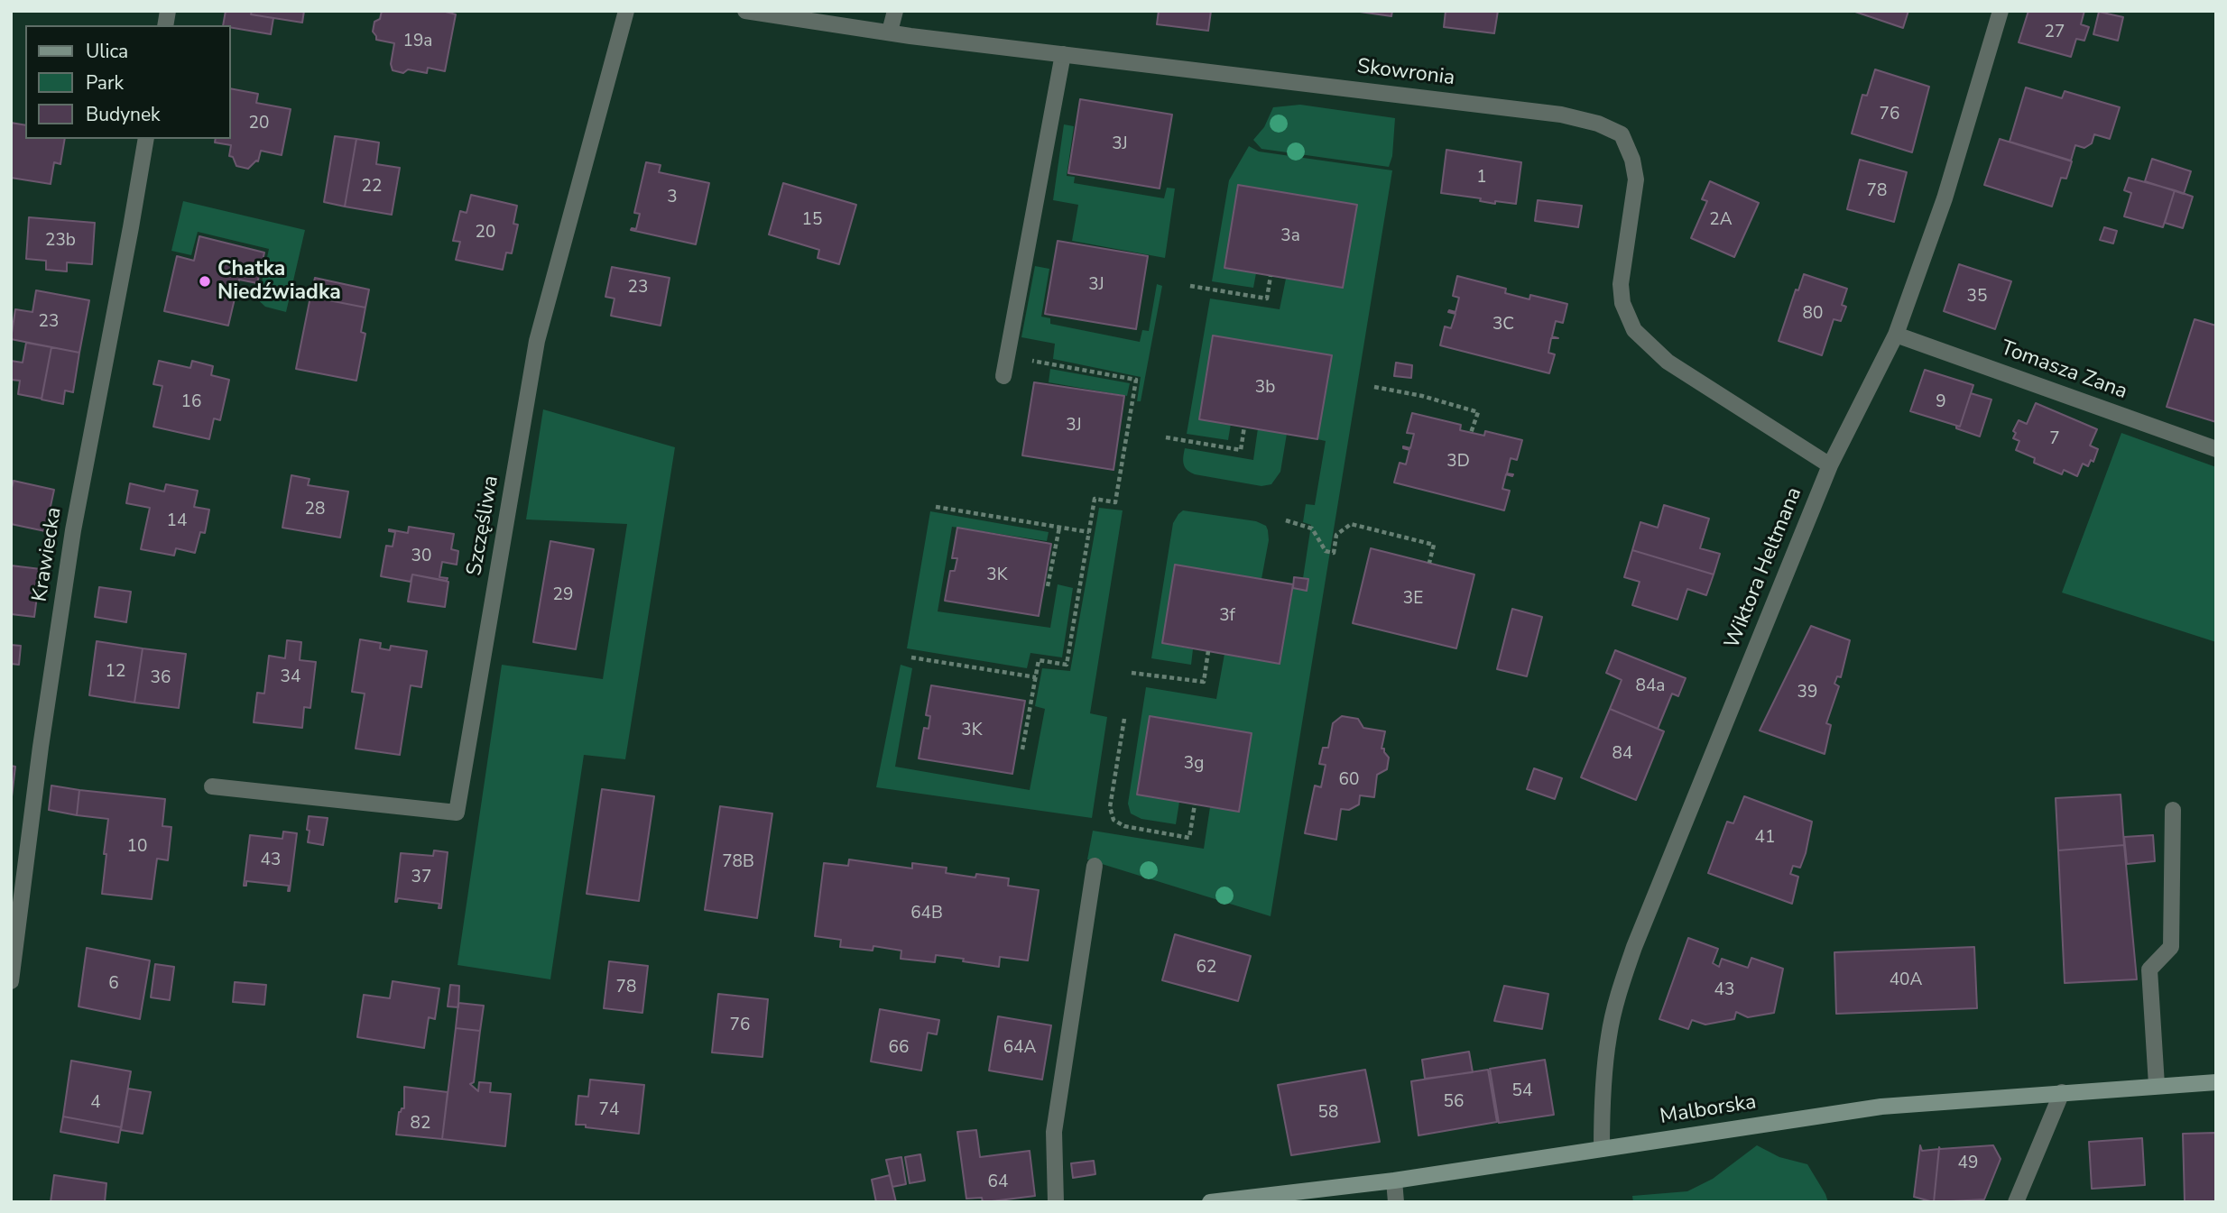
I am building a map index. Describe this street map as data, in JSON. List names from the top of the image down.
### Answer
{
  "streets": {
    "street": [
      "Skowronia",
      "Tomasza Zana",
      "Szczęśliwa",
      "Krawiecka",
      "Wiktora Heltmana",
      "Malborska"
    ]
  },
  "crossings": [
    ["Skowronia", "Wiktora Heltmana"],
    ["Tomasza Zana", "Wiktora Heltmana"],
    ["Wiktora Heltmana", "Malborska"]
  ],
  "places": ["Chatka Niedźwiadka"],
  "house_numbers": [
    "27",
    "19a",
    "76",
    "20",
    "3J",
    "1",
    "22",
    "78",
    "3",
    "15",
    "2A",
    "20",
    "3a",
    "23b",
    "3J",
    "23",
    "35",
    "80",
    "23",
    "3C",
    "3b",
    "16",
    "9",
    "3J",
    "7",
    "3D",
    "28",
    "14",
    "30",
    "3K",
    "29",
    "3E",
    "3f",
    "12",
    "34",
    "36",
    "84a",
    "39",
    "3K",
    "84",
    "3g",
    "60",
    "41",
    "10",
    "43",
    "78B",
    "37",
    "64B",
    "62",
    "40A",
    "6",
    "78",
    "43",
    "76",
    "66",
    "64A",
    "54",
    "56",
    "4",
    "74",
    "58",
    "82",
    "49",
    "64"
  ],
  "legend": ["Ulica", "Park", "Budynek"]
}
